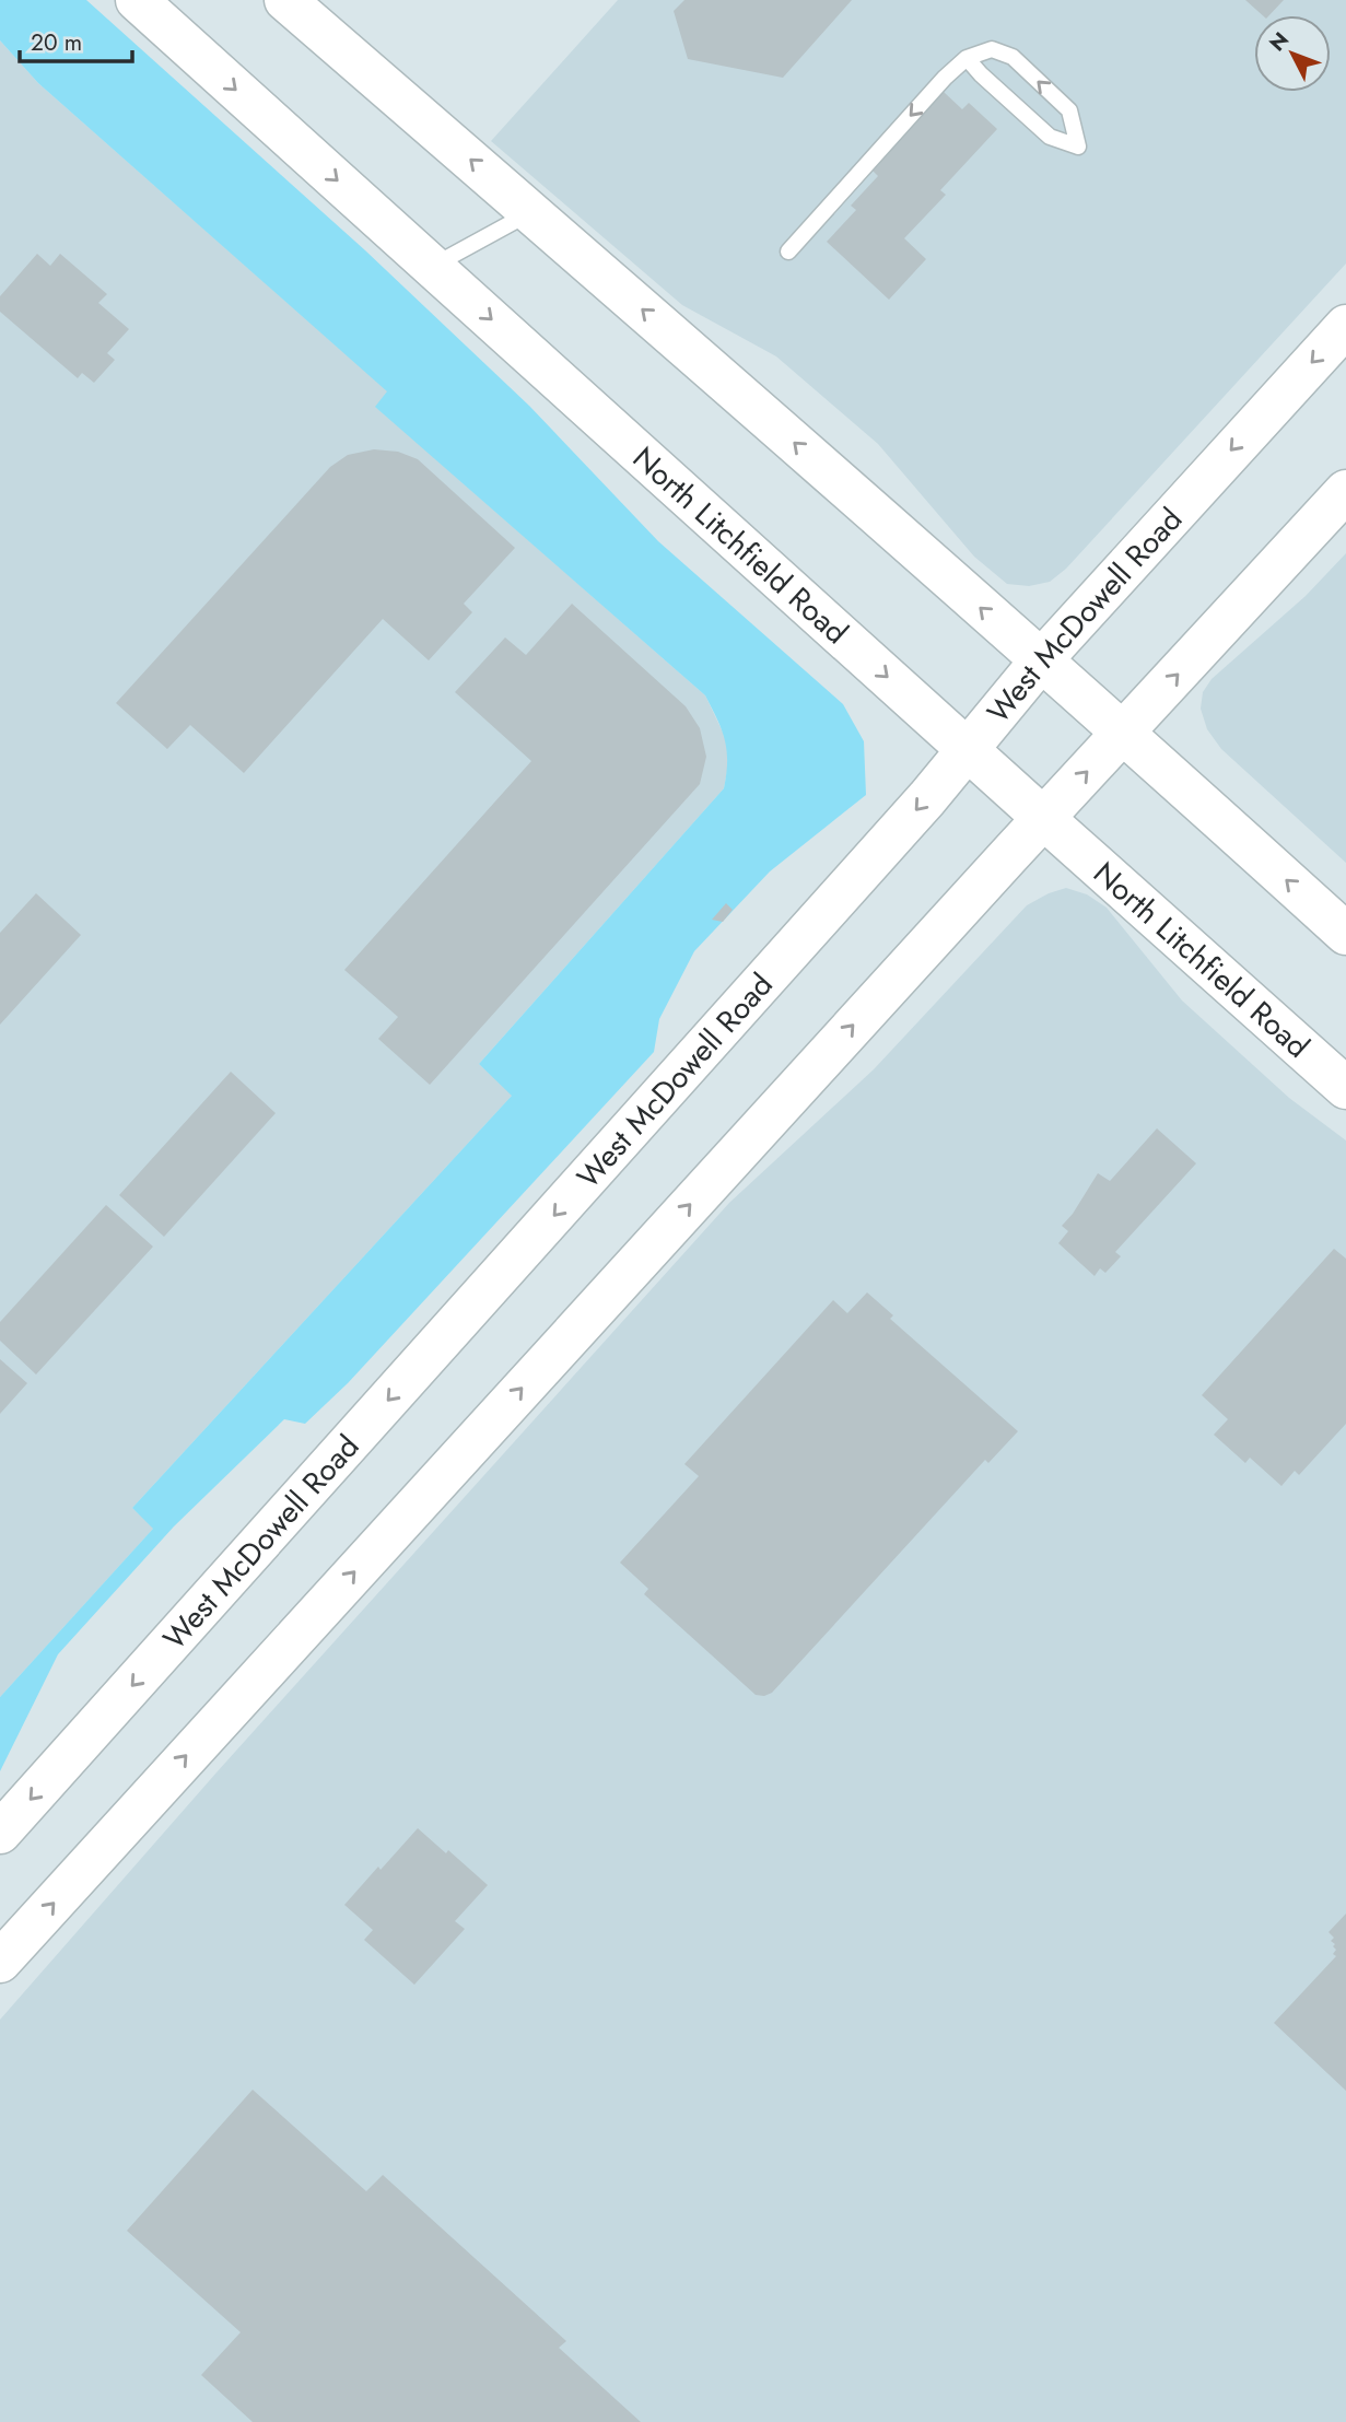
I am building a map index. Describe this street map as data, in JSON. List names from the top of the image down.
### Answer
{
  "streets": {
    "main road": ["North Litchfield Road", "West McDowell Road"]
  },
  "crossings": [
    ["North Litchfield Road", "West McDowell Road"]
  ],
  "scale_bar": "20 m",
  "north": "top left"
}
